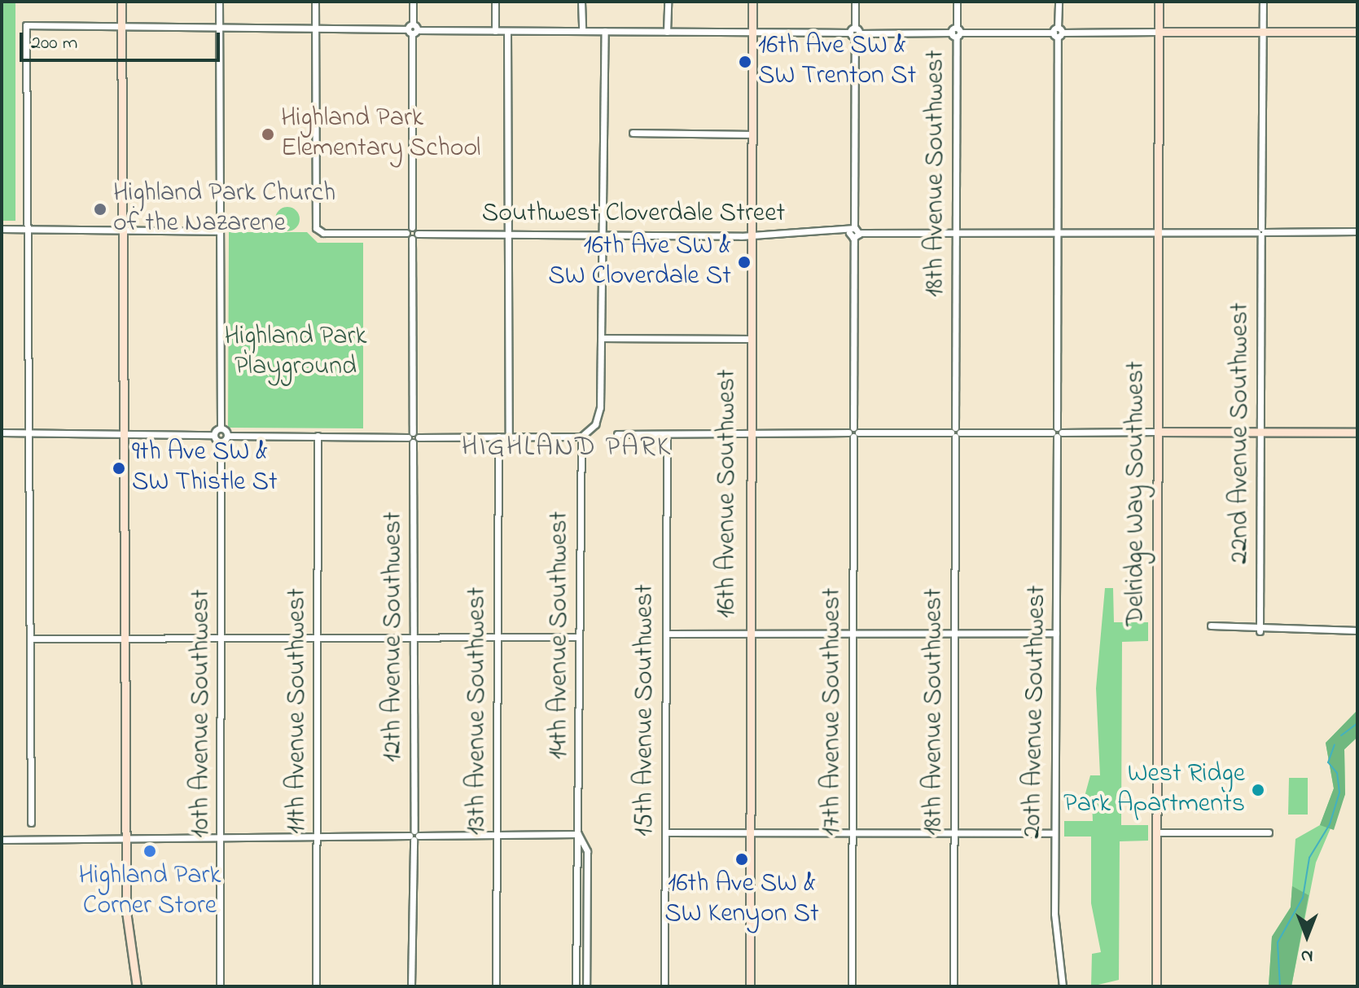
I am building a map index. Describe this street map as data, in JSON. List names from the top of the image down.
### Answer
{
  "streets": {
    "street": [
      "18th Avenue Southwest",
      "Southwest Cloverdale Street",
      "22nd Avenue Southwest",
      "16th Avenue Southwest",
      "Delridge Way Southwest",
      "14th Avenue Southwest",
      "12th Avenue Southwest",
      "15th Avenue Southwest",
      "11th Avenue Southwest",
      "13th Avenue Southwest",
      "17th Avenue Southwest",
      "20th Avenue Southwest",
      "10th Avenue Southwest"
    ]
  },
  "crossings": [
    ["18th Avenue Southwest", "Southwest Cloverdale Street"],
    ["Southwest Cloverdale Street", "22nd Avenue Southwest"],
    ["Southwest Cloverdale Street", "16th Avenue Southwest"],
    ["Southwest Cloverdale Street", "Delridge Way Southwest"],
    ["Southwest Cloverdale Street", "12th Avenue Southwest"],
    ["Southwest Cloverdale Street", "17th Avenue Southwest"],
    ["Southwest Cloverdale Street", "20th Avenue Southwest"]
  ],
  "districts": ["HIGHLAND PARK"],
  "parks": ["Highland Park Playground"],
  "places": [
    "16th Ave SW & SW Trenton St",
    "Highland Park Elementary School",
    "Highland Park Church of the Nazarene",
    "16th Ave SW & SW Cloverdale St",
    "9th Ave SW & SW Thistle St",
    "West Ridge Park Apartments",
    "Highland Park Corner Store",
    "16th Ave SW & SW Kenyon St"
  ],
  "scale_bar": "200 m",
  "north": "bottom"
}
